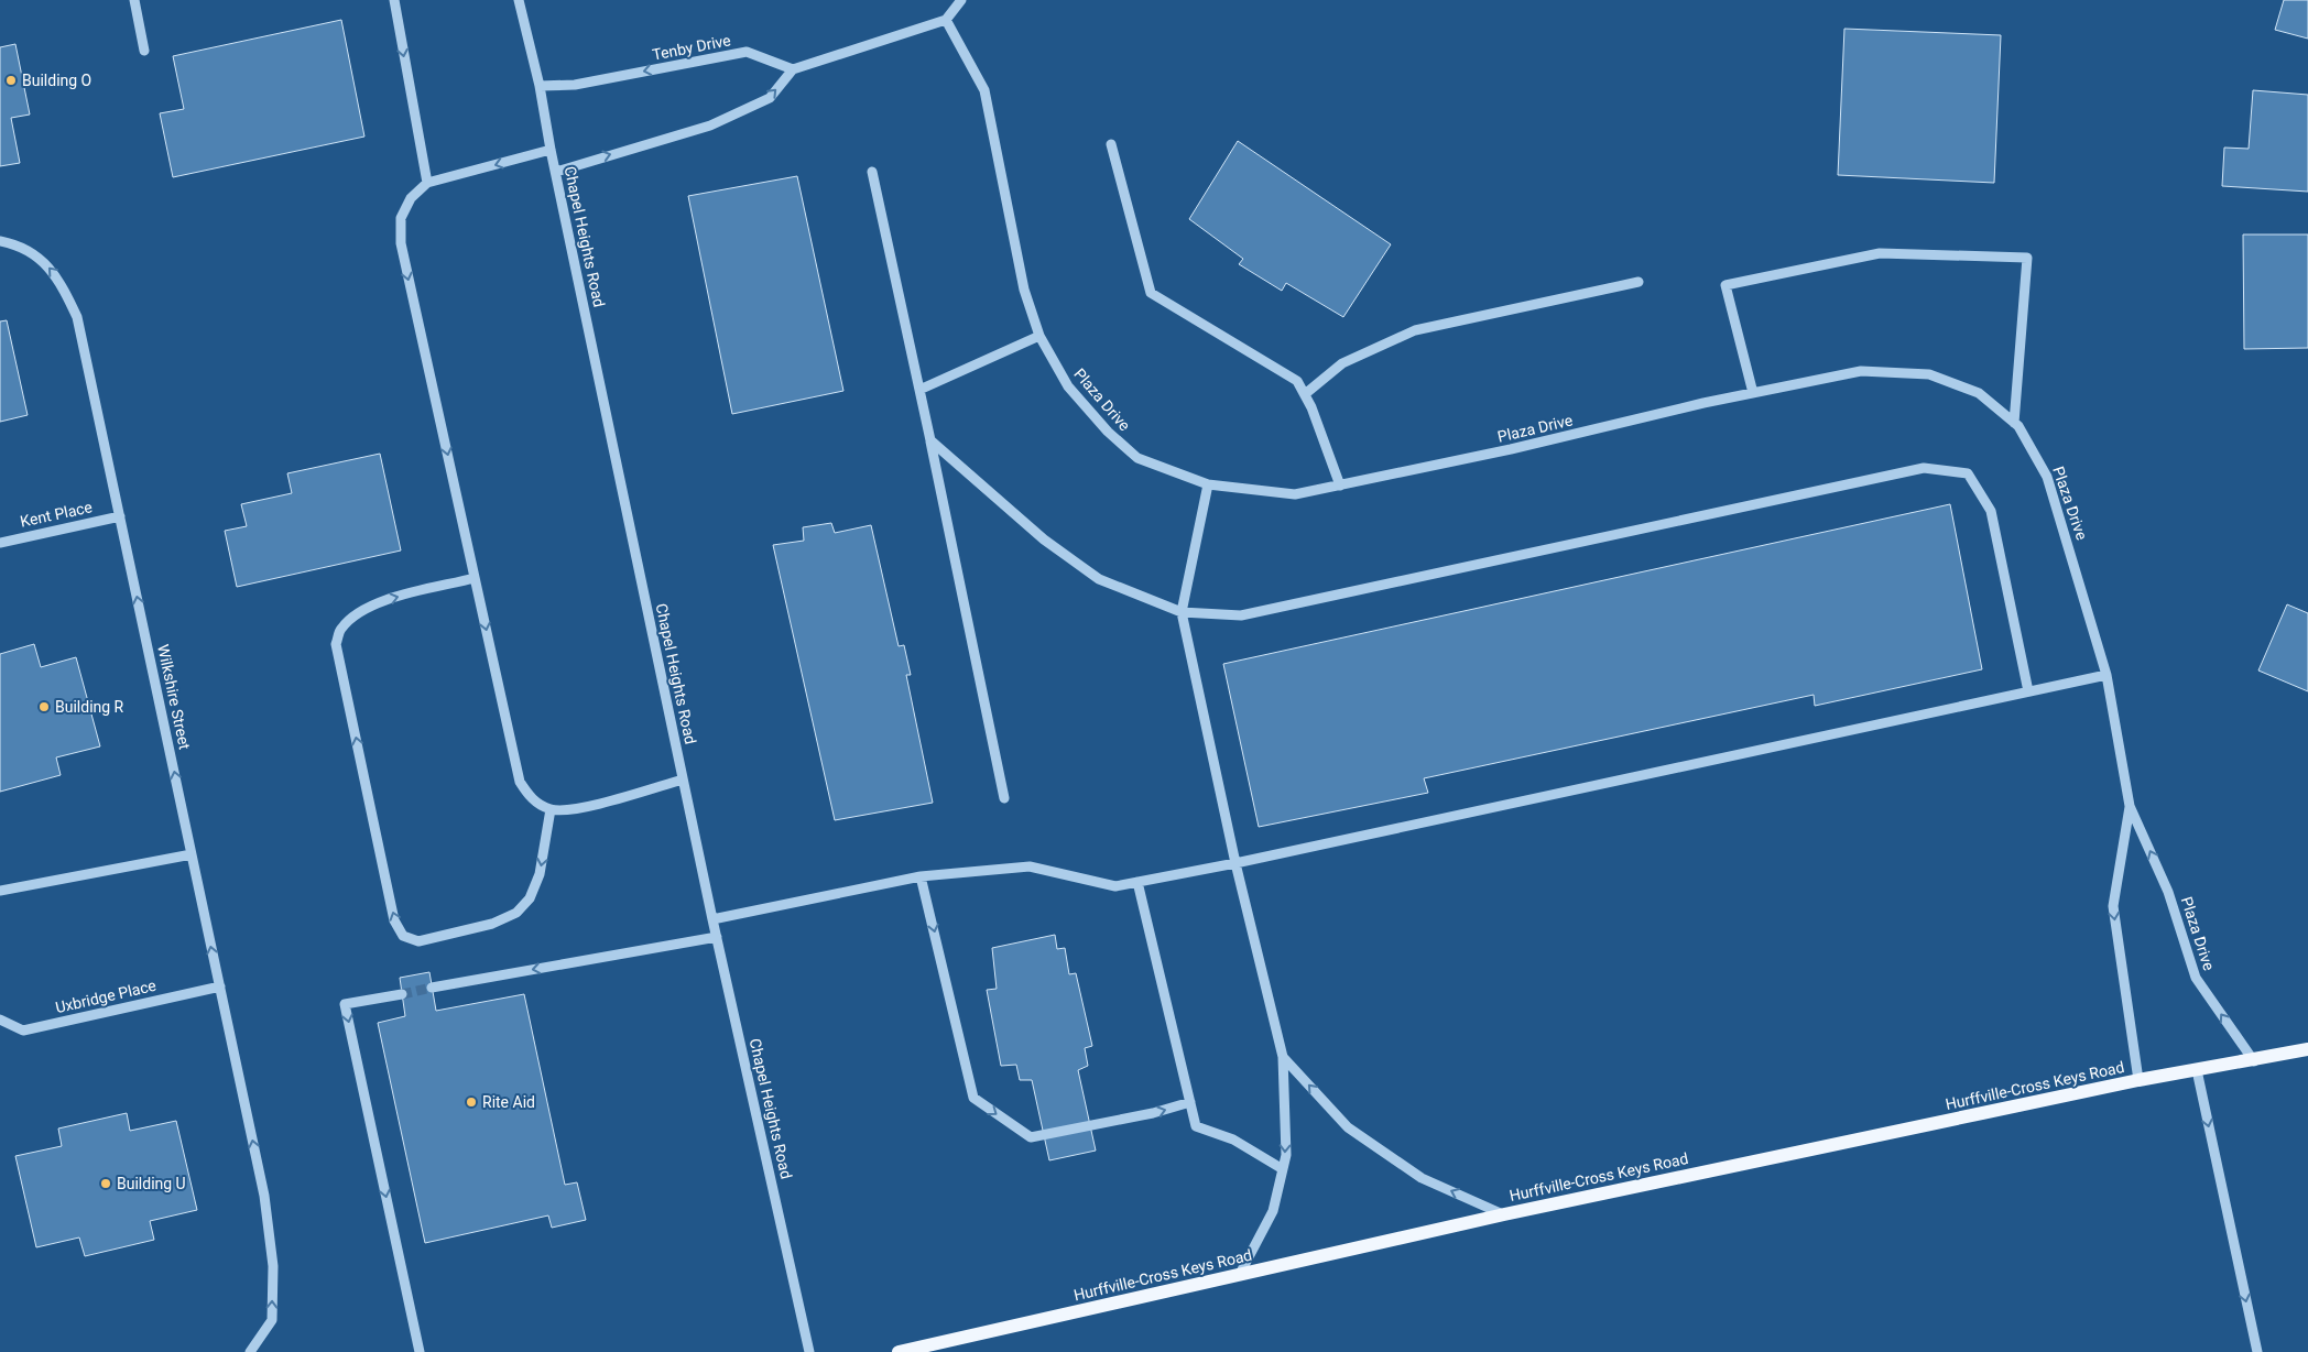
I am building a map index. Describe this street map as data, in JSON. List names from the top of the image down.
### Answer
{
  "streets": {
    "main road": ["Hurffville-Cross Keys Road"],
    "street": [
      "Tenby Drive",
      "Chapel Heights Road",
      "Plaza Drive",
      "Kent Place",
      "Wilkshire Street",
      "Uxbridge Place"
    ]
  },
  "crossings": [
    ["Tenby Drive", "Chapel Heights Road"],
    ["Plaza Drive", "Hurffville-Cross Keys Road"],
    ["Kent Place", "Wilkshire Street"],
    ["Wilkshire Street", "Uxbridge Place"]
  ],
  "one_way": ["Wilkshire Street"],
  "places": [
    "Building O",
    "Building R",
    "Rite Aid",
    "Building U"
  ]
}
